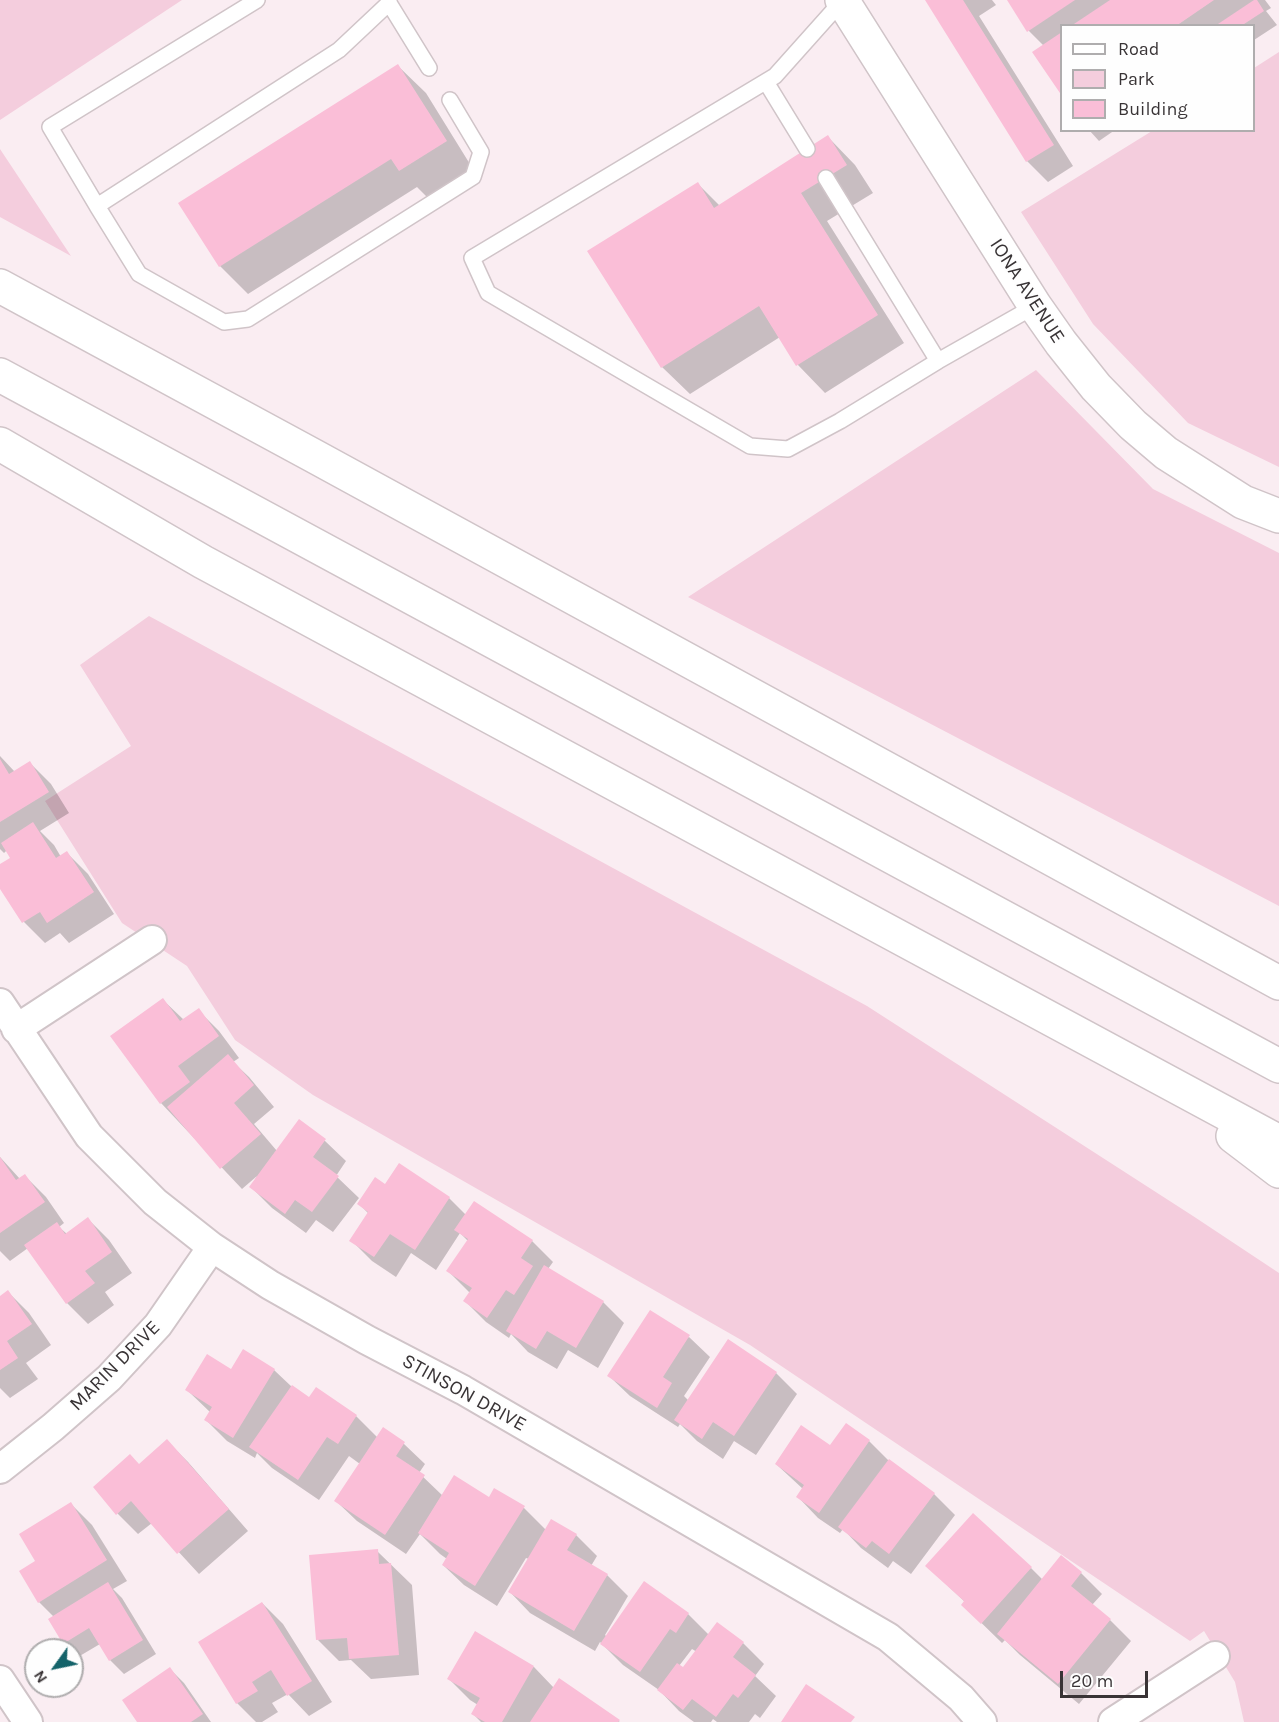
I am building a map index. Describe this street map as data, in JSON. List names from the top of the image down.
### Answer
{
  "streets": {
    "main road": ["IONA AVENUE"],
    "street": ["MARIN DRIVE", "STINSON DRIVE"]
  },
  "crossings": [
    ["MARIN DRIVE", "STINSON DRIVE"]
  ],
  "legend": ["Road", "Park", "Building"],
  "scale_bar": "20 m",
  "north": "bottom left"
}
